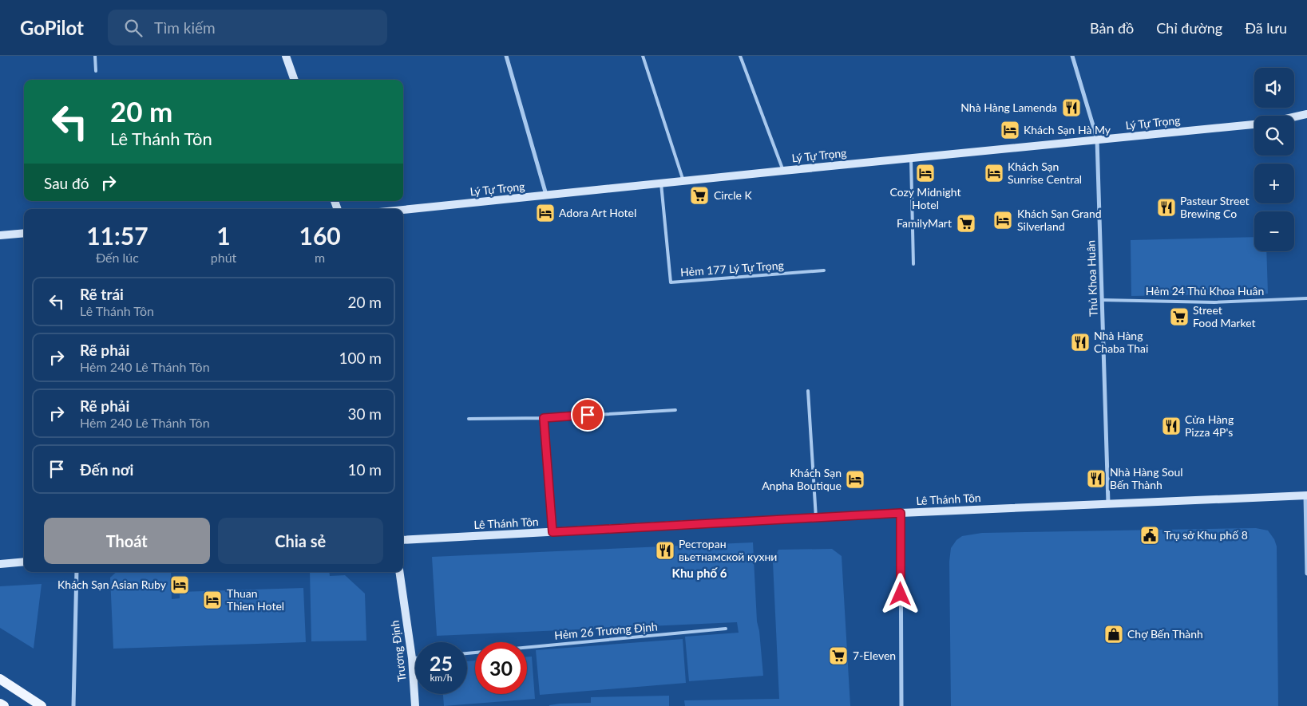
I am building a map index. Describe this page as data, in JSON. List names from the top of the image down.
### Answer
{
  "streets": {
    "street": [
      "Lý Tự Trọng",
      "Thủ Khoa Huân",
      "Lê Thánh Tôn",
      "Trương Định"
    ],
    "lane": ["Hẻm 177 Lý Tự Trọng", "Hẻm 24 Thủ Khoa Huân", "Hẻm 26 Trương Ðịnh"]
  },
  "crossings": [
    ["Lý Tự Trọng", "Hẻm 177 Lý Tự Trọng"],
    ["Lý Tự Trọng", "Thủ Khoa Huân"],
    ["Thủ Khoa Huân", "Hẻm 24 Thủ Khoa Huân"],
    ["Thủ Khoa Huân", "Lê Thánh Tôn"]
  ],
  "districts": ["Khu phố 6"],
  "places": {
    "restaurant": [
      "Nhà Hàng Lamenda",
      "Pasteur Street Brewing Co",
      "Nhà Hàng Chaba Thai",
      "Cửa Hàng Pizza 4P's",
      "Nhà Hàng Soul Bến Thành",
      "Ресторан вьетнамской кухни"
    ],
    "hotel": [
      "Khách Sạn Hà My",
      "Cozy Midnight Hotel",
      "Khách Sạn Sunrise Central",
      "Adora Art Hotel",
      "Khách Sạn Grand Silverland",
      "Khách Sạn Anpha Boutique",
      "Khách Sạn Asian Ruby",
      "Thuan Thien Hotel"
    ],
    "supermarket": [
      "Circle K",
      "FamilyMart",
      "Street Food Market",
      "7-Eleven"
    ],
    "public building": ["Trụ sở Khu phố 8"],
    "shop": ["Chợ Bến Thành"]
  },
  "page": {
    "header": "GoPilot",
    "search": "Tìm kiếm",
    "nav": ["Bản đồ", "Chỉ đường", "Đã lưu"],
    "map_buttons": ["+", "−"],
    "turn": ["20 m", "Lê Thánh Tôn"],
    "then": "Sau đó",
    "eta": [
      "11:57",
      "Đến lúc",
      "1",
      "phút",
      "160",
      "m"
    ],
    "list": [
      {
        "name": "Rẽ trái",
        "note": "Lê Thánh Tôn",
        "value": "20 m"
      },
      {
        "name": "Rẽ phải",
        "note": "Hẻm 240 Lê Thánh Tôn",
        "value": "100 m"
      },
      {
        "name": "Rẽ phải",
        "note": "Hẻm 240 Lê Thánh Tôn",
        "value": "30 m"
      },
      {
        "name": "Đến nơi",
        "value": "10 m"
      }
    ],
    "buttons": ["Thoát", "Chia sẻ"],
    "speed": "25 km/h",
    "limit": "30"
  }
}
